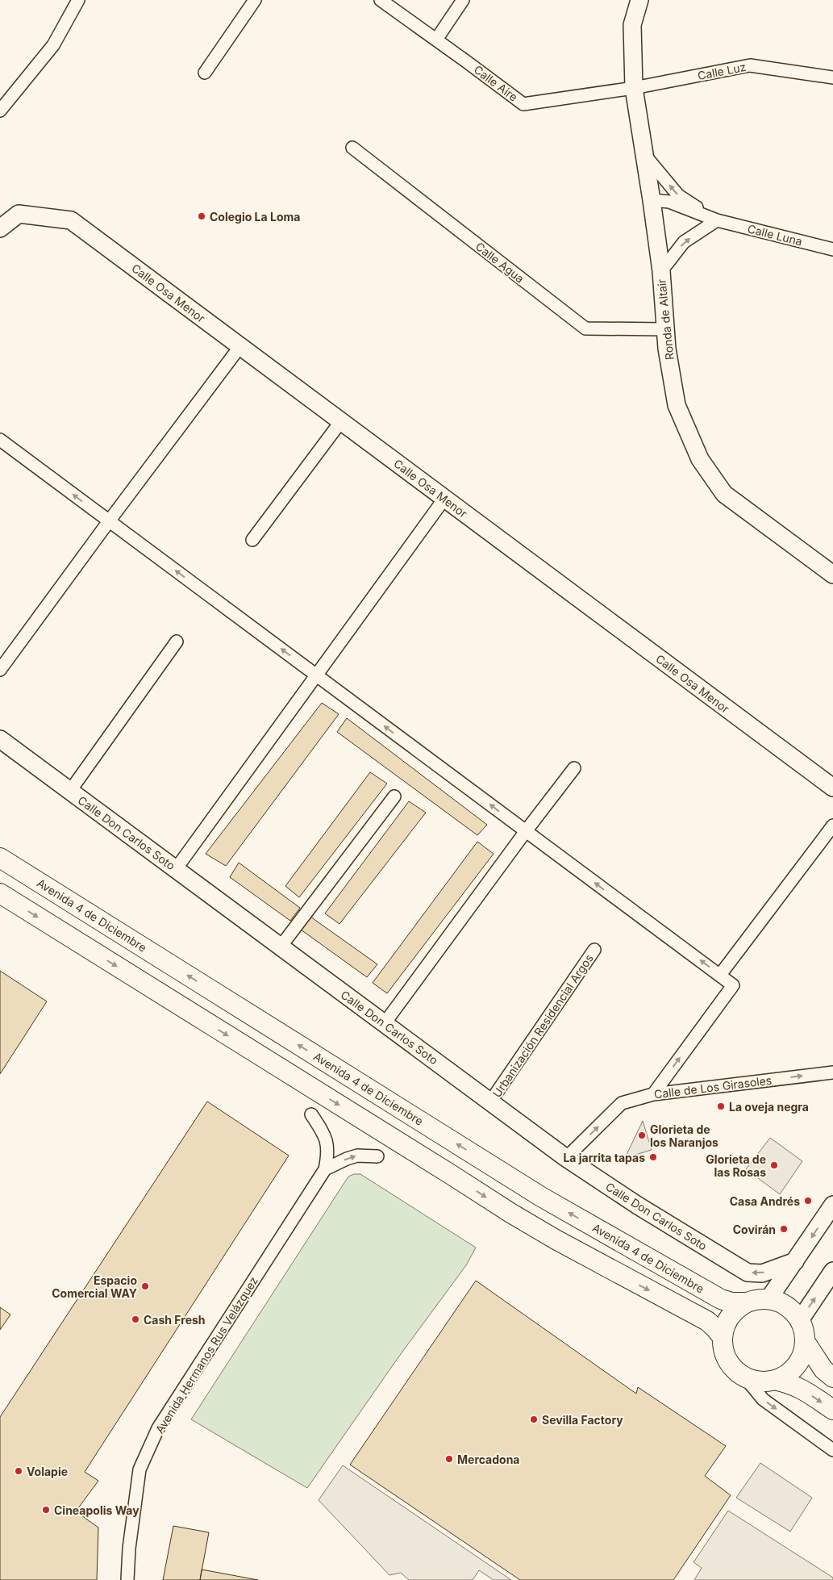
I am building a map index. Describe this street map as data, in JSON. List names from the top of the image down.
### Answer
{
  "streets": {
    "main road": ["Avenida 4 de Diciembre"],
    "street": [
      "Calle Luz",
      "Calle Aire",
      "Calle Luna",
      "Calle Agua",
      "Calle Osa Menor",
      "Ronda de Altair",
      "Calle Don Carlos Soto",
      "Urbanización Residencial Argos",
      "Calle de Los Girasoles",
      "Avenida Hermanos Rus Velázquez"
    ]
  },
  "crossings": [
    ["Calle Luz", "Calle Aire"],
    ["Calle Luz", "Ronda de Altair"],
    ["Calle Aire", "Ronda de Altair"],
    ["Calle Luna", "Ronda de Altair"],
    ["Calle Agua", "Ronda de Altair"],
    ["Calle Don Carlos Soto", "Urbanización Residencial Argos"],
    ["Calle Don Carlos Soto", "Calle de Los Girasoles"]
  ],
  "one_way": ["Calle de Los Girasoles"],
  "places": [
    "Colegio La Loma",
    "La oveja negra",
    "Glorieta de los Naranjos",
    "La jarrita tapas",
    "Glorieta de las Rosas",
    "Casa Andrés",
    "Covirán",
    "Espacio Comercial WAY",
    "Cash Fresh",
    "Sevilla Factory",
    "Mercadona",
    "Volapie",
    "Cineapolis Way"
  ]
}
